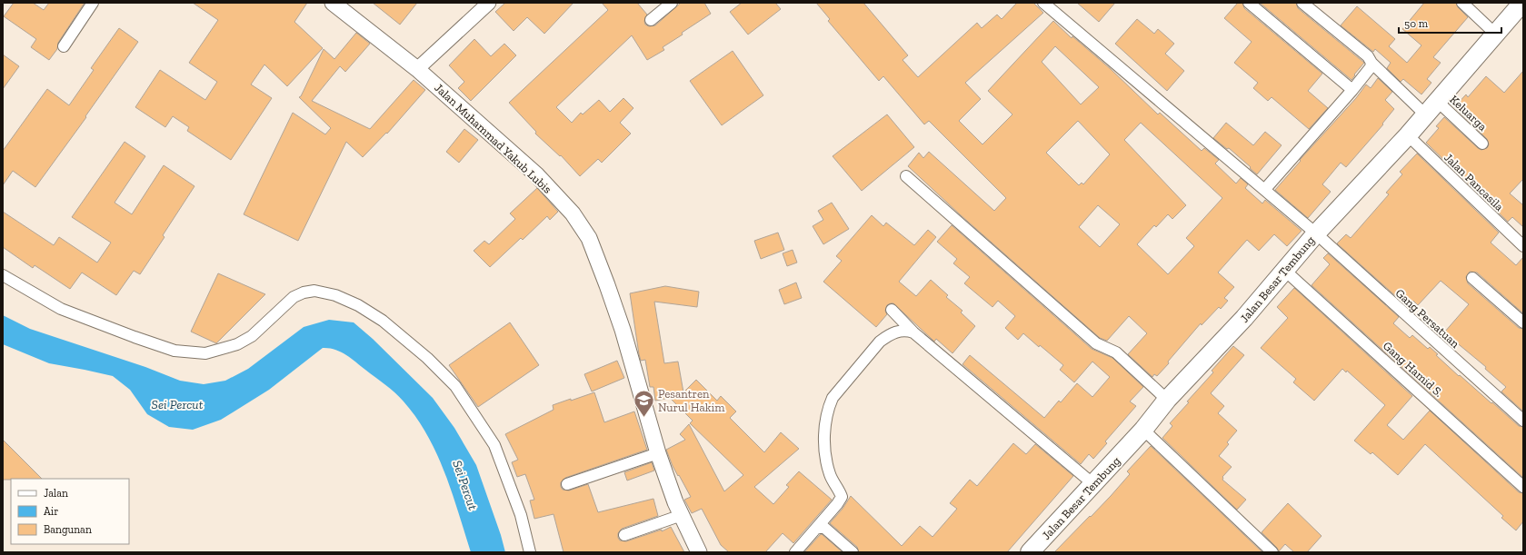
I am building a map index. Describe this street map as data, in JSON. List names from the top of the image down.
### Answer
{
  "streets": {
    "highway": ["Jalan Besar Tembung"],
    "main road": ["Jalan Muhammad Yakub Lubis"],
    "street": [
      "Keluarga",
      "Jalan Pancasila",
      "Gang Persatuan",
      "Gang Hamid S."
    ]
  },
  "crossings": [
    ["Keluarga", "Jalan Besar Tembung"],
    ["Jalan Pancasila", "Jalan Besar Tembung"],
    ["Jalan Besar Tembung", "Gang Persatuan"],
    ["Jalan Besar Tembung", "Gang Hamid S."]
  ],
  "water": ["Sei Percut"],
  "places": {
    "school or university": ["Pesantren Nurul Hakim"]
  },
  "legend": ["Jalan", "Air", "Bangunan"],
  "scale_bar": "50 m"
}
